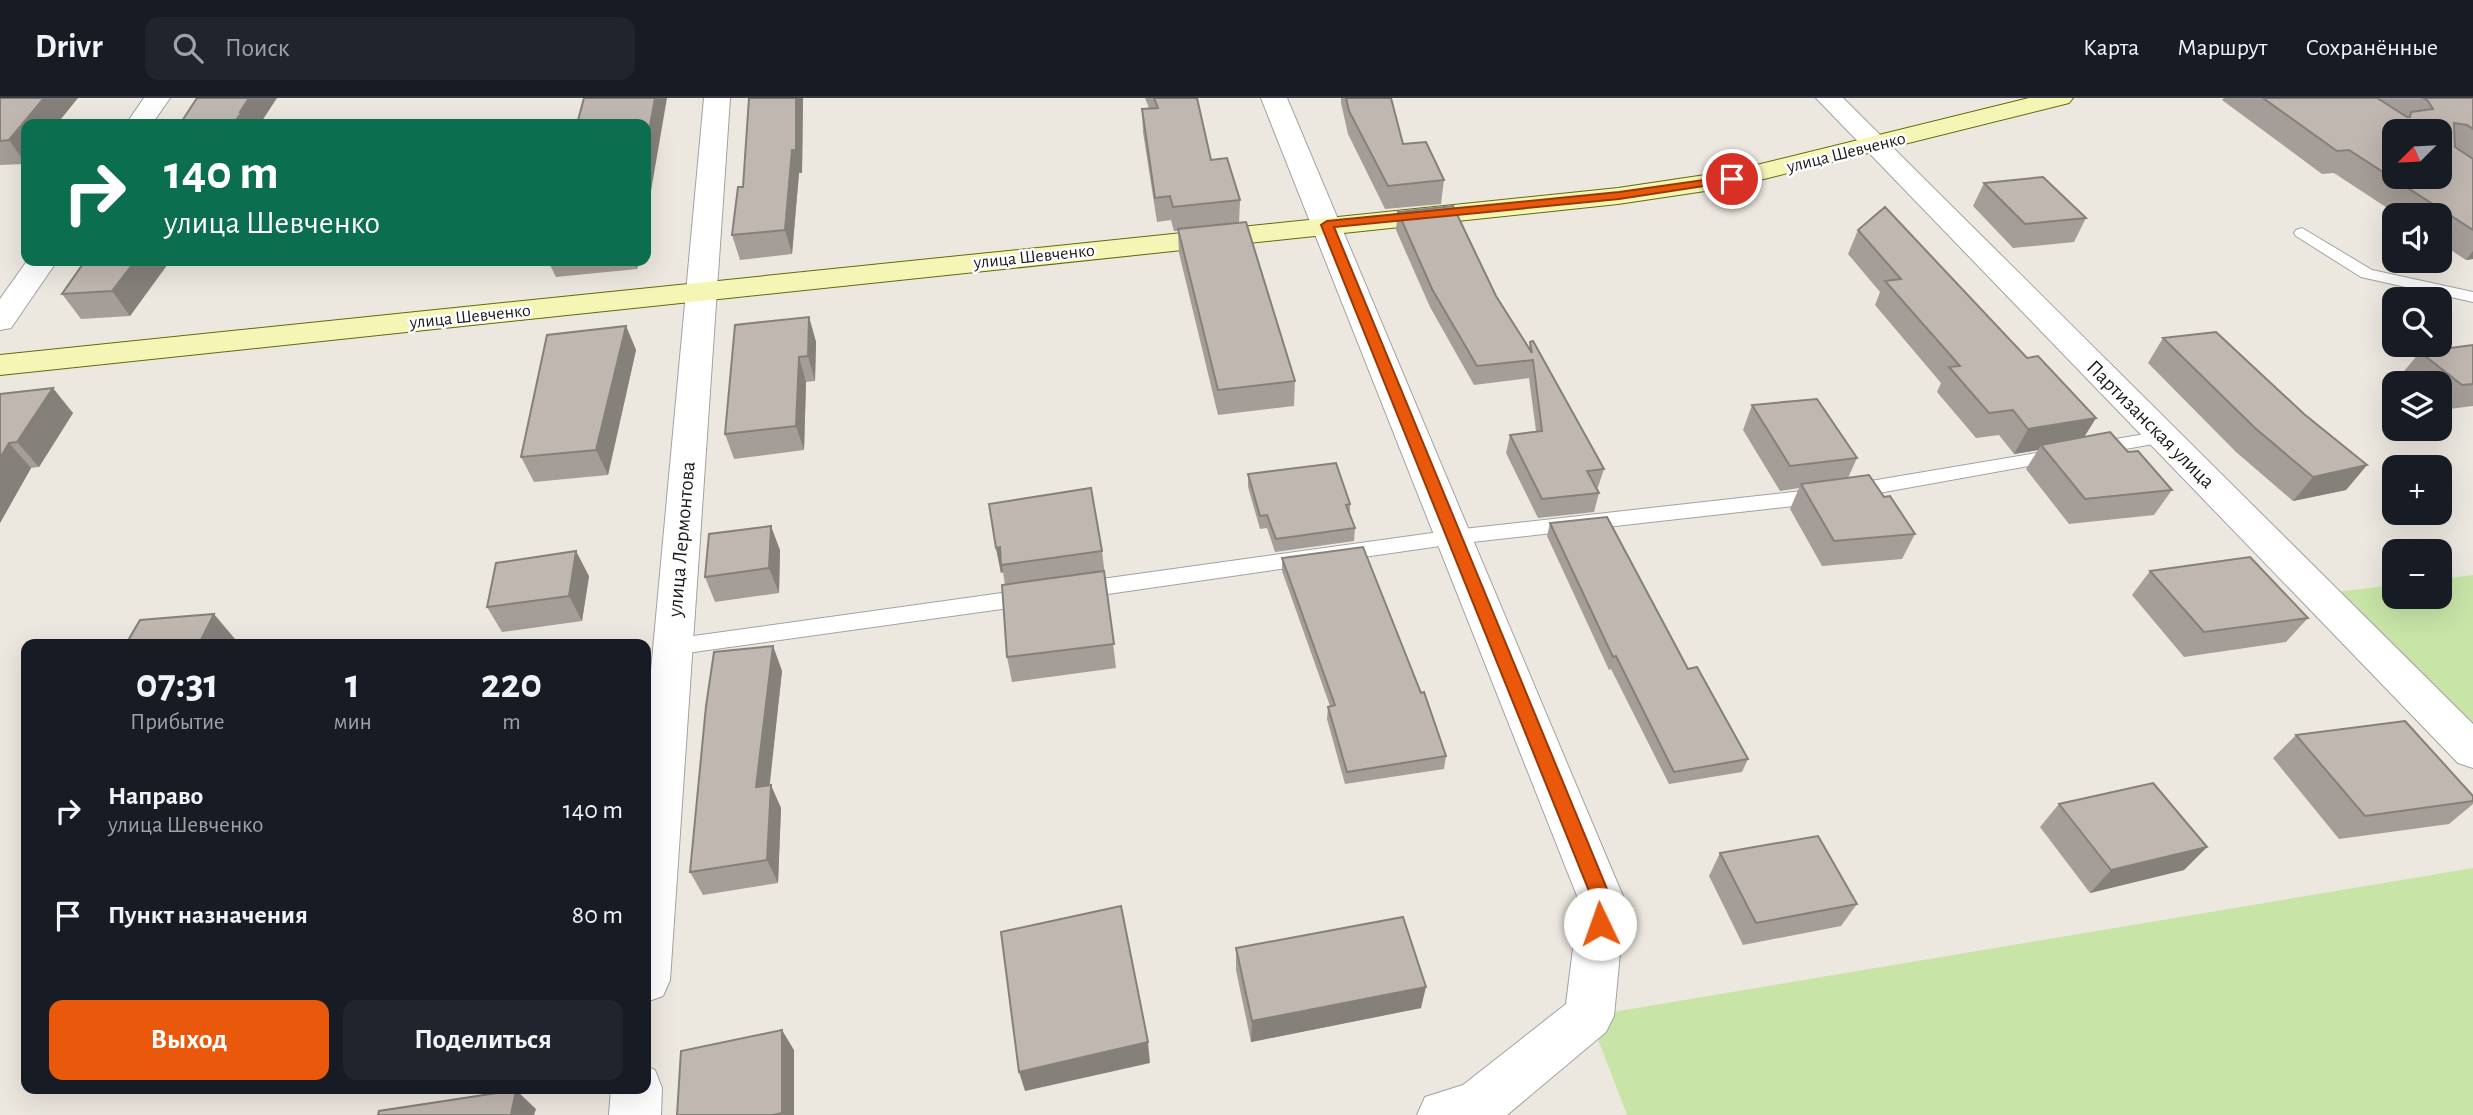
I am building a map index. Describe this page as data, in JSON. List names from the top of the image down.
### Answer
{
  "streets": {
    "street": ["улица Шевченко", "Партизанская улица", "улица Лермонтова"]
  },
  "crossings": [
    ["улица Шевченко", "Партизанская улица"],
    ["улица Шевченко", "улица Лермонтова"]
  ],
  "north": "bottom left",
  "page": {
    "header": "Drivr",
    "search": "Поиск",
    "nav": ["Карта", "Маршрут", "Сохранённые"],
    "map_buttons": ["+", "−"],
    "turn": ["140 m", "улица Шевченко"],
    "eta": [
      "07:31",
      "Прибытие",
      "1",
      "мин",
      "220",
      "m"
    ],
    "list": [
      {
        "name": "Направо",
        "note": "улица Шевченко",
        "value": "140 m"
      },
      {
        "name": "Пункт назначения",
        "value": "80 m"
      }
    ],
    "buttons": ["Выход", "Поделиться"]
  }
}
